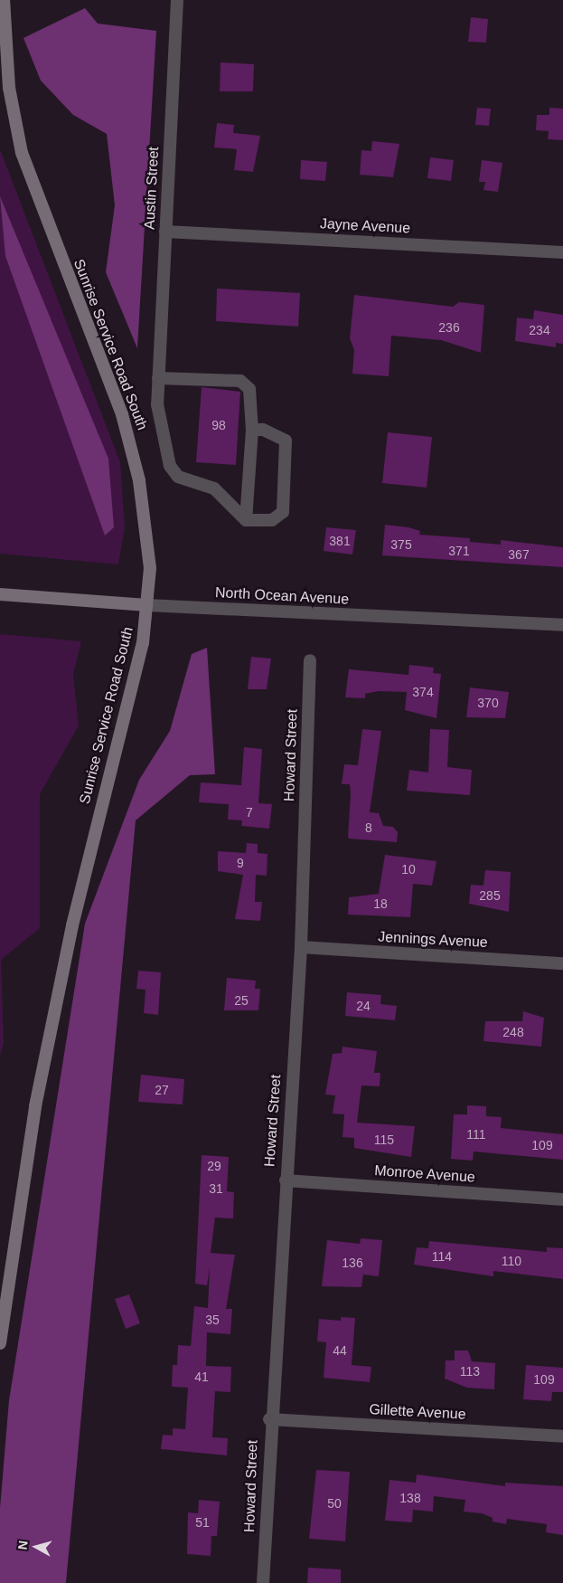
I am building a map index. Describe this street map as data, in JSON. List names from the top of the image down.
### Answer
{
  "streets": {
    "main road": ["Sunrise Service Road South", "North Ocean Avenue"],
    "street": [
      "Austin Street",
      "Jayne Avenue",
      "Howard Street",
      "Jennings Avenue",
      "Monroe Avenue",
      "Gillette Avenue"
    ]
  },
  "crossings": [
    ["Austin Street", "Jayne Avenue"],
    ["Sunrise Service Road South", "North Ocean Avenue"],
    ["Howard Street", "Jennings Avenue"],
    ["Howard Street", "Monroe Avenue"],
    ["Howard Street", "Gillette Avenue"]
  ],
  "house_numbers": [
    "236",
    "234",
    "98",
    "381",
    "375",
    "371",
    "367",
    "374",
    "370",
    "7",
    "8",
    "9",
    "10",
    "285",
    "18",
    "25",
    "24",
    "248",
    "27",
    "111",
    "115",
    "109",
    "29",
    "31",
    "114",
    "110",
    "136",
    "35",
    "44",
    "113",
    "41",
    "109",
    "138",
    "50",
    "51"
  ],
  "north": "left"
}
